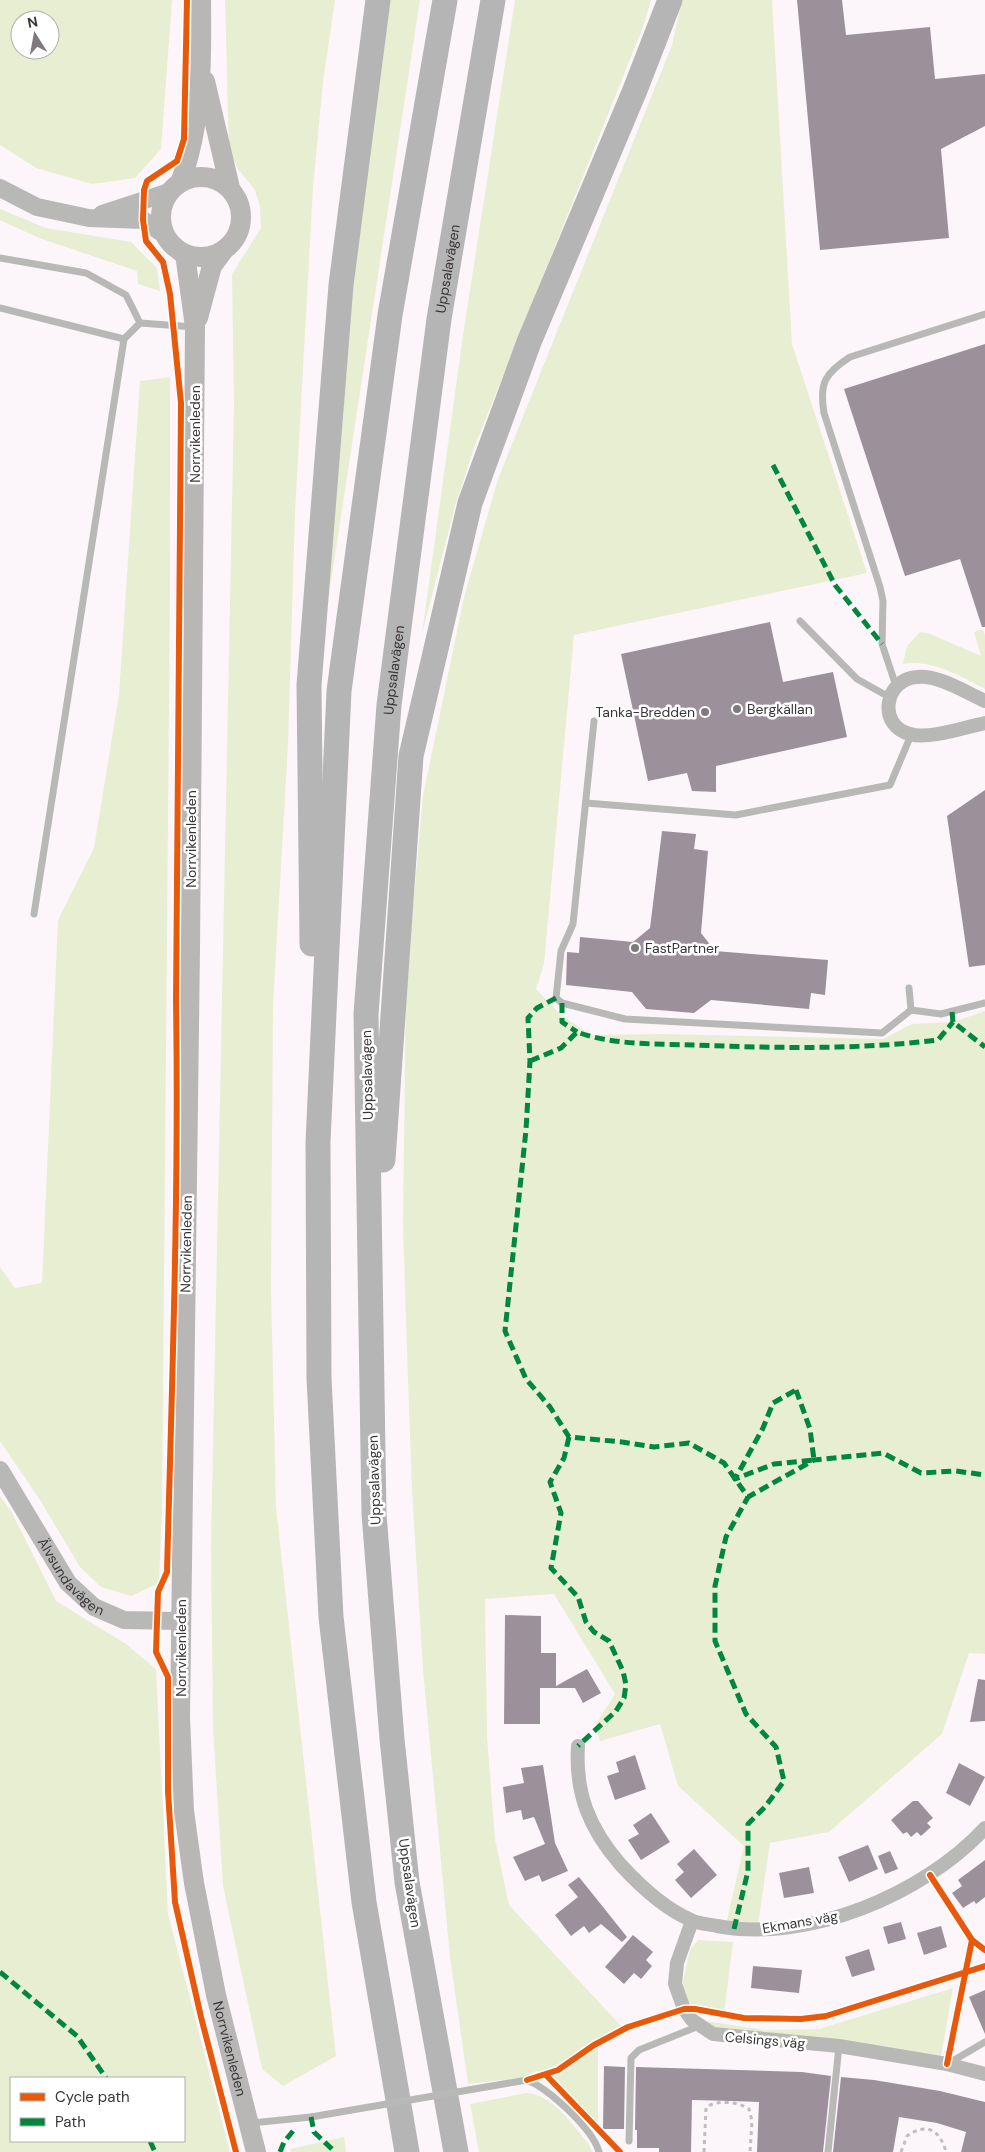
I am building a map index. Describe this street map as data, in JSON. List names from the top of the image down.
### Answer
{
  "streets": {
    "highway": ["Uppsalavägen"],
    "main road": ["Norrvikenleden"],
    "street": ["Älvsundavägen", "Ekmans väg", "Celsings väg"]
  },
  "crossings": [
    ["Norrvikenleden", "Älvsundavägen"],
    ["Ekmans väg", "Celsings väg"]
  ],
  "places": ["Bergkällan", "Tanka-Bredden", "FastPartner"],
  "legend": ["Cycle path", "Path"],
  "north": "top"
}
